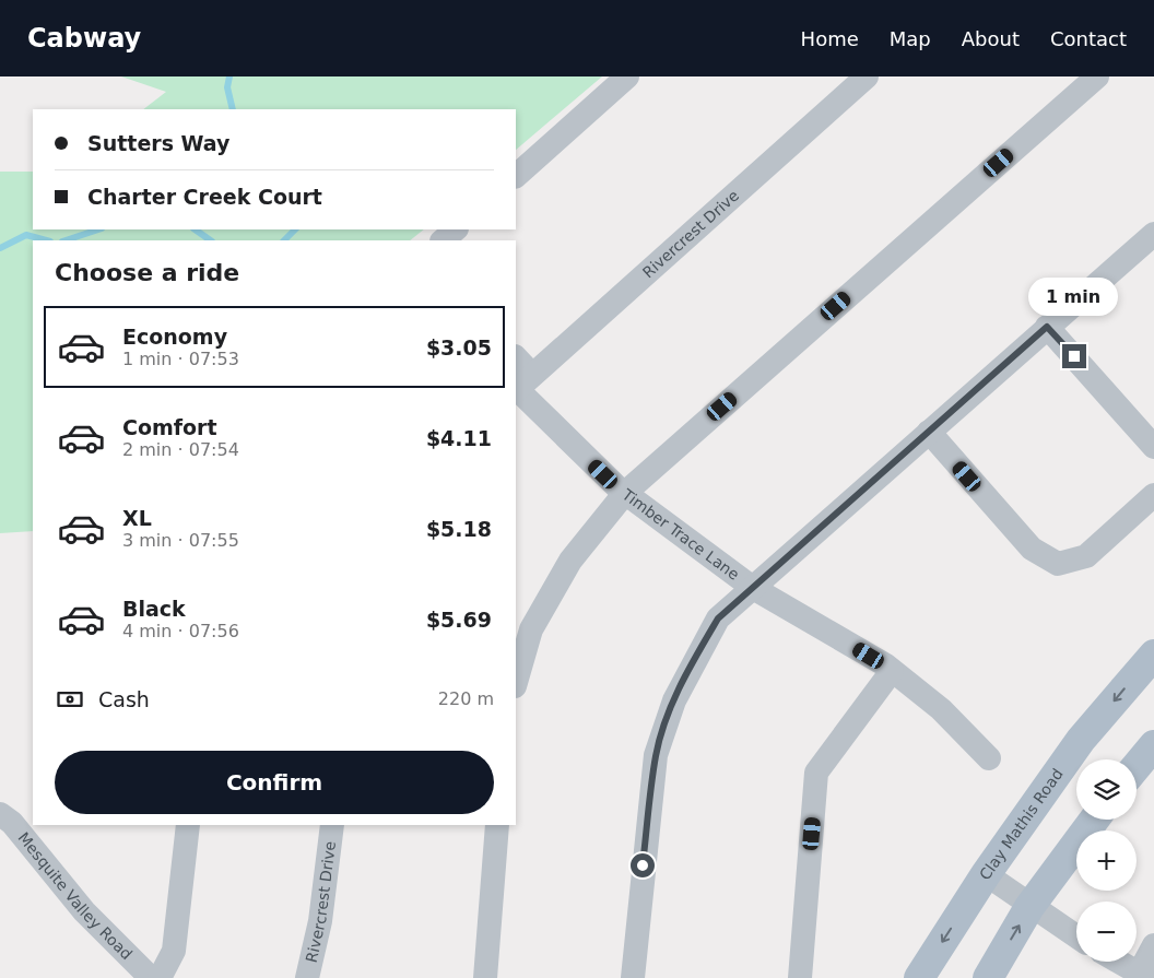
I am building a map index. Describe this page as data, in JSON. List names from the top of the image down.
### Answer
{
  "streets": {
    "main road": ["Clay Mathis Road"],
    "street": ["Rivercrest Drive", "Timber Trace Lane", "Mesquite Valley Road"]
  },
  "crossings": [
    ["Rivercrest Drive", "Timber Trace Lane"]
  ],
  "page": {
    "header": "Cabway",
    "nav": [
      "Home",
      "Map",
      "About",
      "Contact"
    ],
    "banner": ["Sutters Way", "Charter Creek Court"],
    "heading": "Choose a ride",
    "bubble": "1 min",
    "list": [
      {
        "name": "Economy",
        "note": "1 min · 07:53",
        "value": "$3.05"
      },
      {
        "name": "Comfort",
        "note": "2 min · 07:54",
        "value": "$4.11"
      },
      {
        "name": "XL",
        "note": "3 min · 07:55",
        "value": "$5.18"
      },
      {
        "name": "Black",
        "note": "4 min · 07:56",
        "value": "$5.69"
      }
    ],
    "pay": ["Cash", "220 m"],
    "buttons": "Confirm",
    "map_buttons": ["+", "−"]
  }
}
